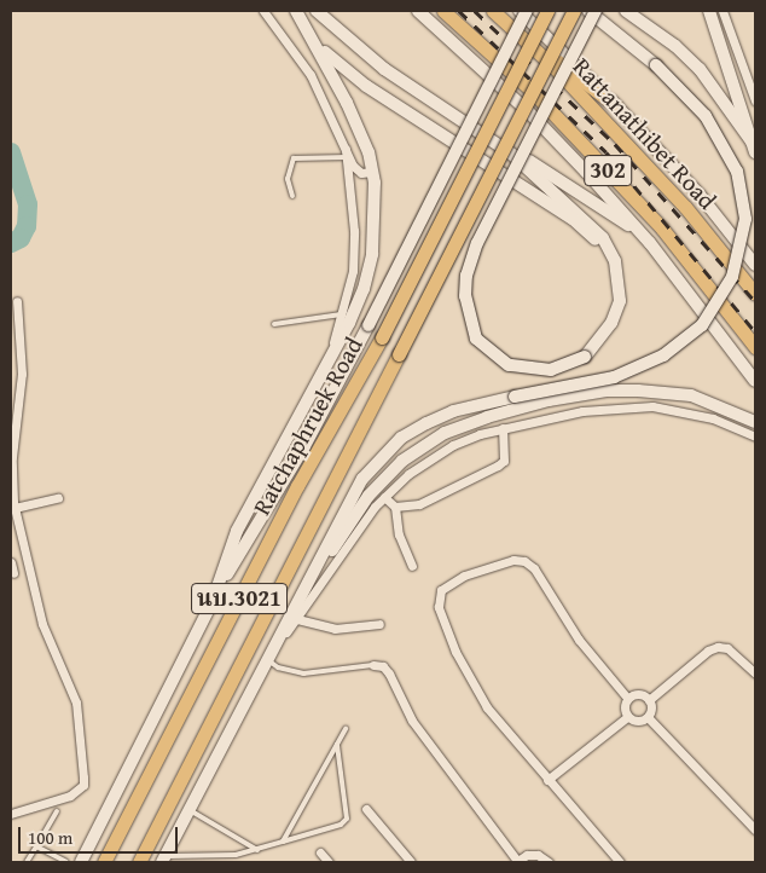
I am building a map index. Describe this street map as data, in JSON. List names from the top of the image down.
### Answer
{
  "streets": {
    "main road": [
      "Rattanathibet Road",
      "302",
      "Ratchaphruek Road",
      "นบ.3021"
    ]
  },
  "scale_bar": "100 m"
}
